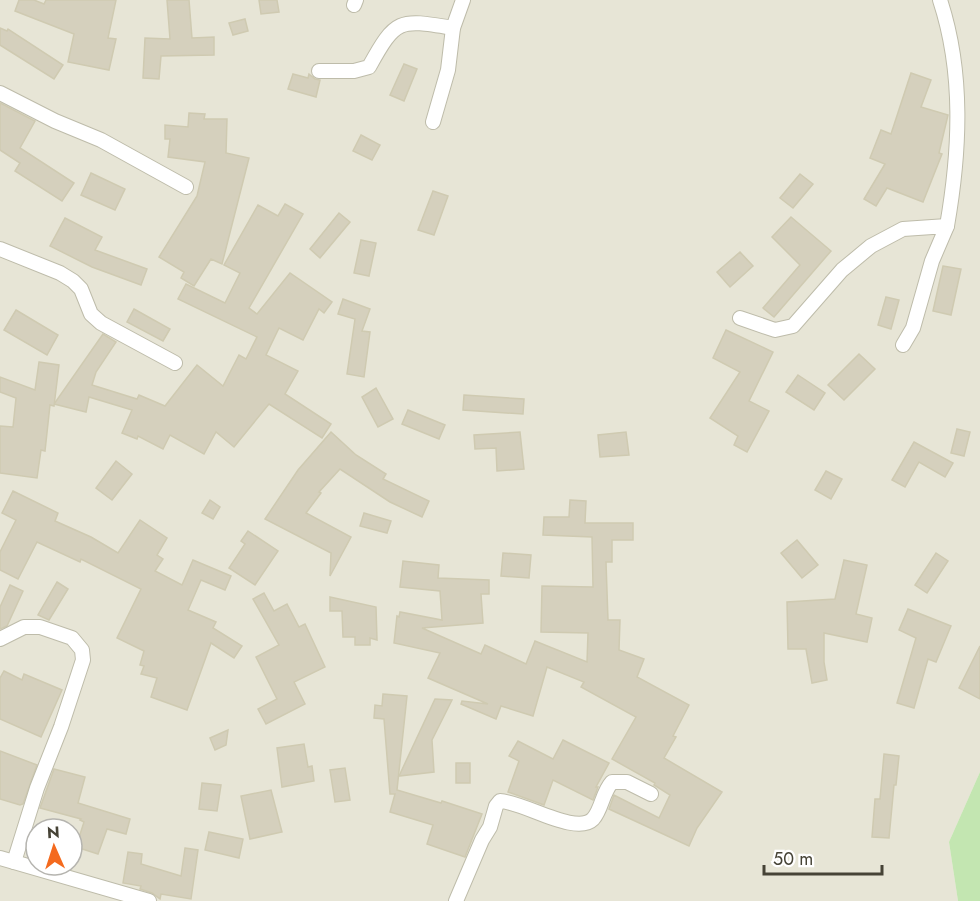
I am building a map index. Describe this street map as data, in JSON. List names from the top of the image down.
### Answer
{
  "scale_bar": "50 m",
  "north": "top"
}
